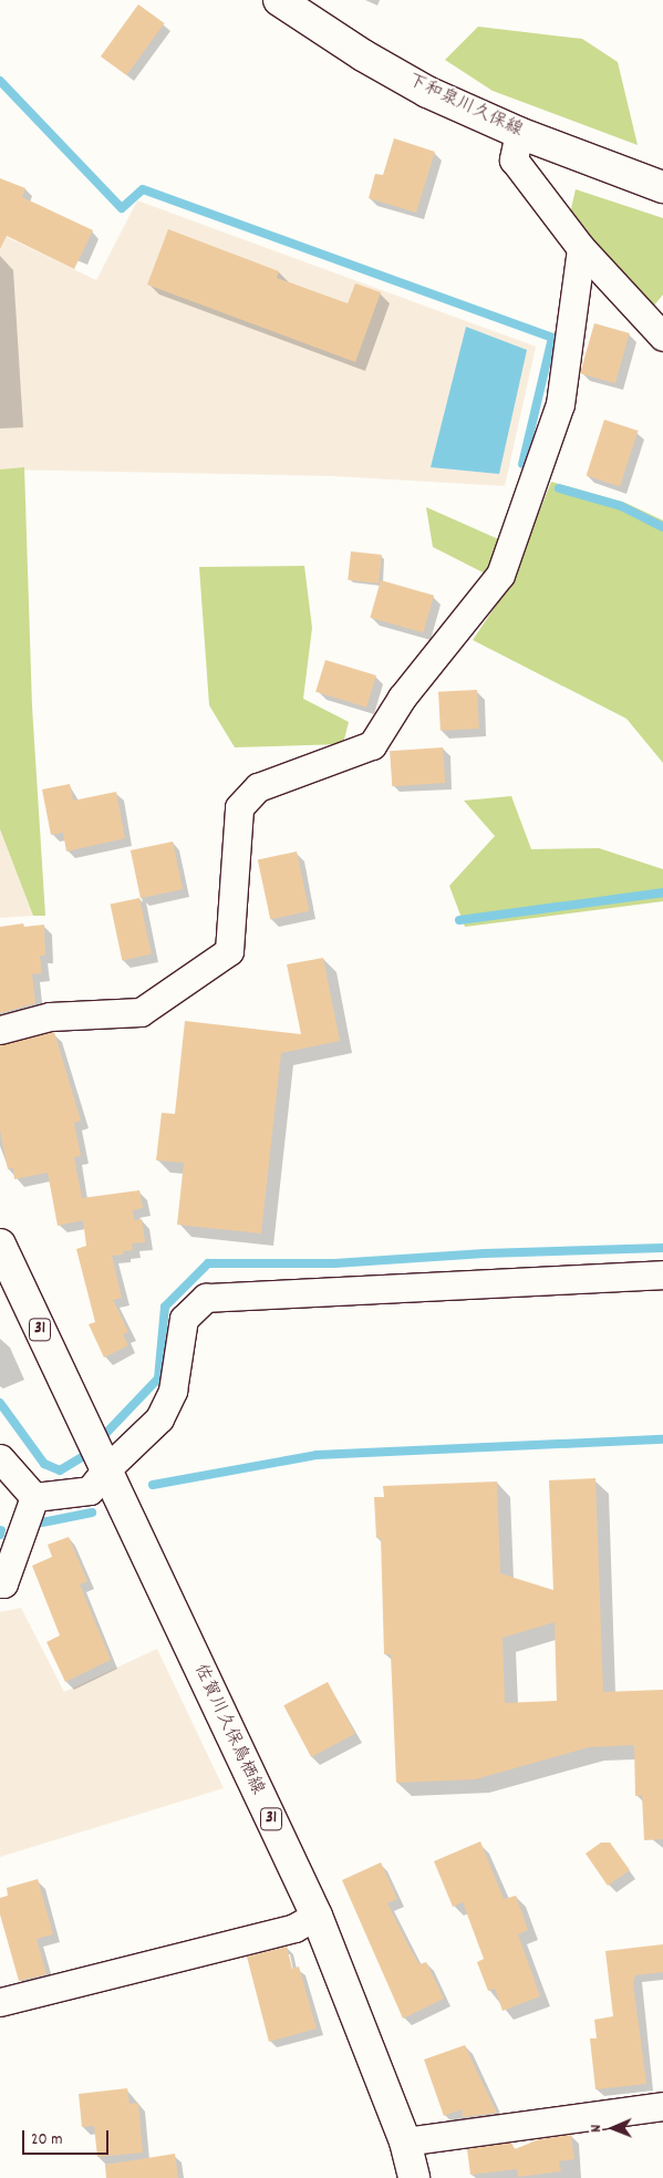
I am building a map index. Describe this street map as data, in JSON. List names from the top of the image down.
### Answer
{
  "streets": {
    "main road": ["下和泉川久保線", "31", "佐賀川久保鳥栖線"]
  },
  "crossings": [
    ["31", "佐賀川久保鳥栖線"]
  ],
  "scale_bar": "20 m",
  "north": "left"
}
